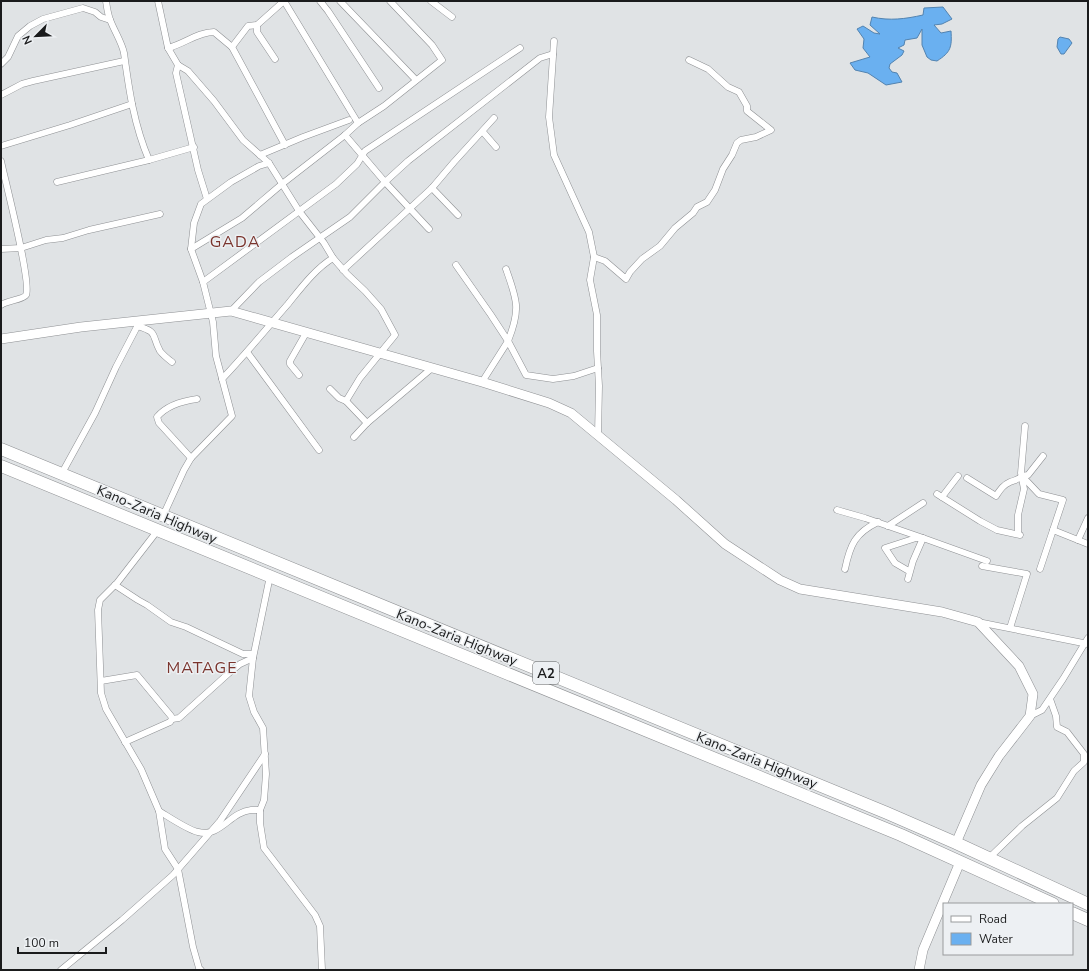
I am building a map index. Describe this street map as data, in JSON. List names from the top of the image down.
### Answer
{
  "streets": {
    "highway": ["Kano-Zaria Highway", "A2"]
  },
  "districts": ["GADA", "MATAGE"],
  "legend": ["Road", "Water"],
  "scale_bar": "100 m",
  "north": "bottom left"
}
